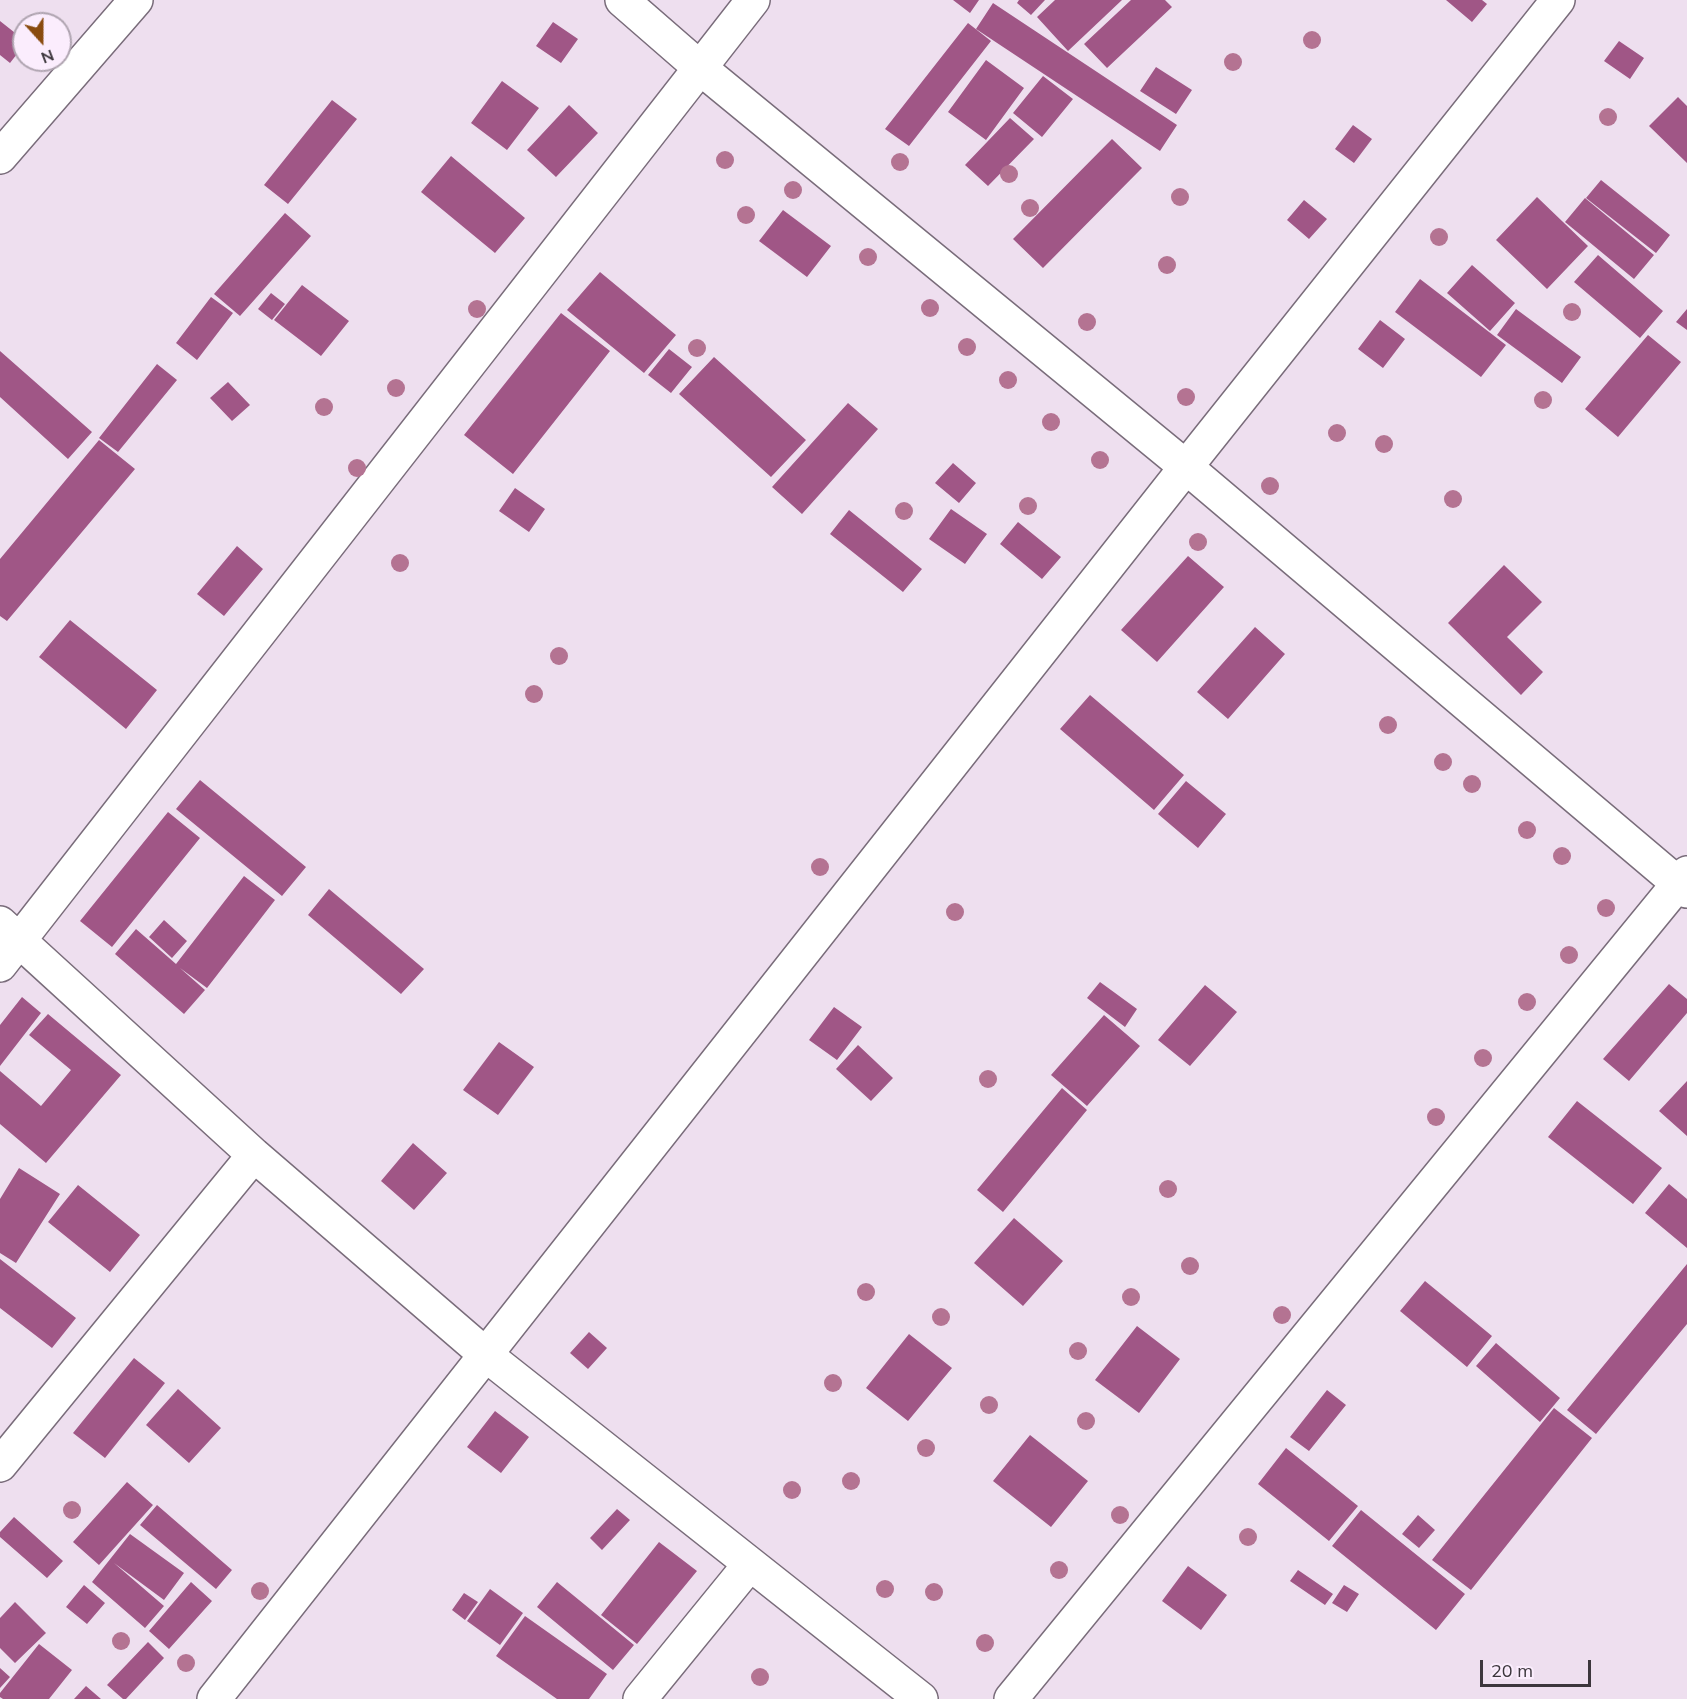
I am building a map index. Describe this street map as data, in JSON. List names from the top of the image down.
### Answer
{
  "scale_bar": "20 m",
  "north": "bottom"
}
